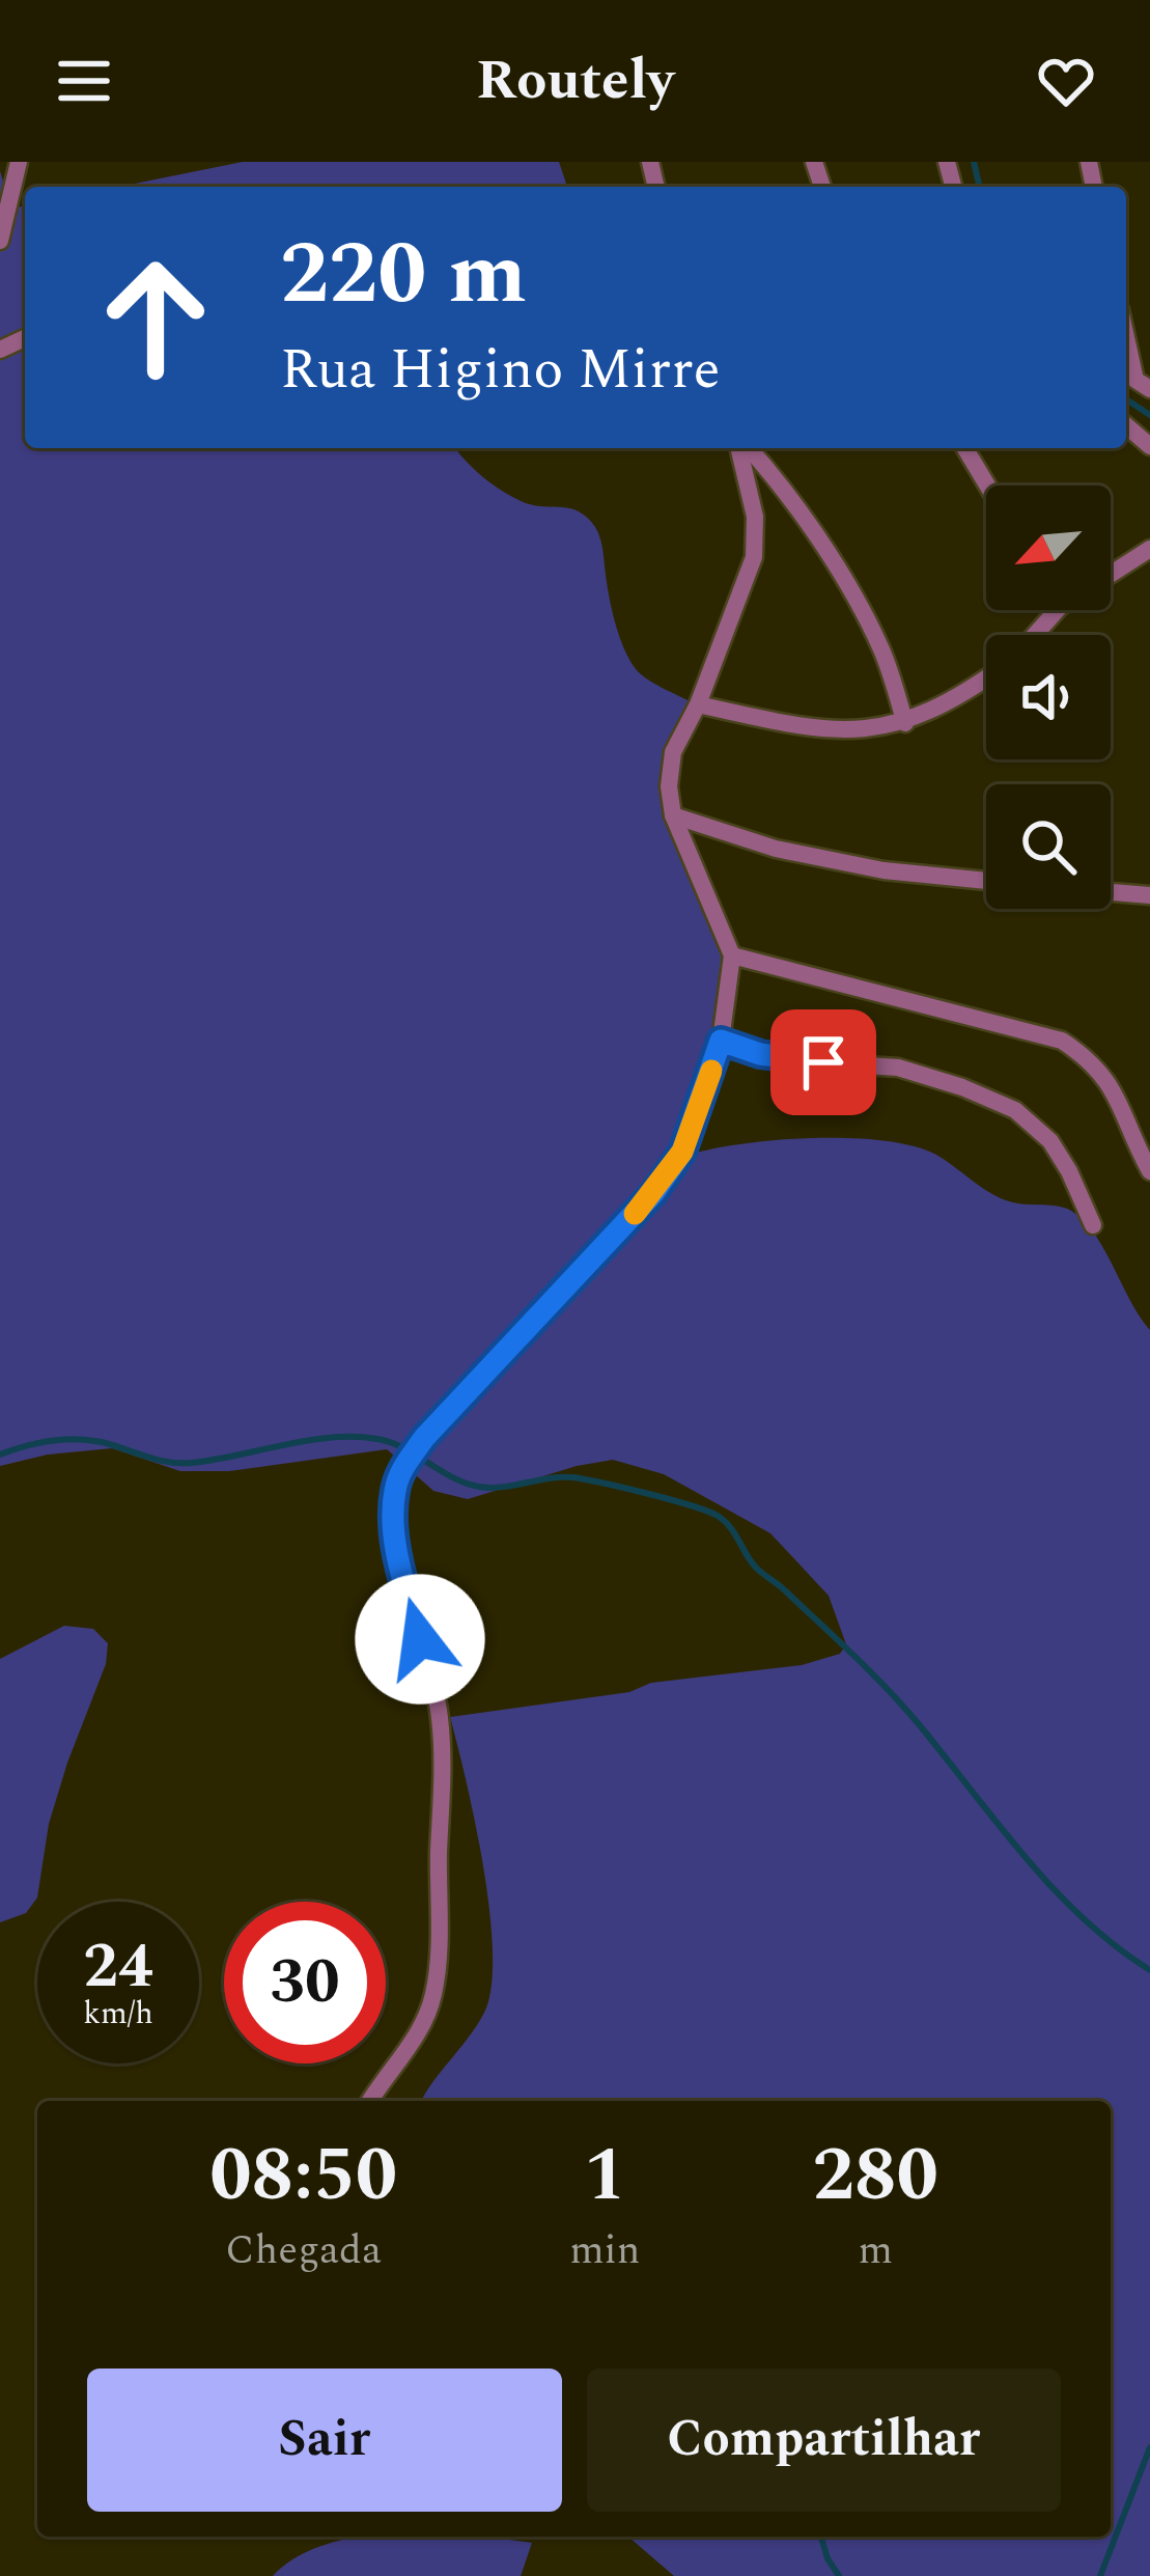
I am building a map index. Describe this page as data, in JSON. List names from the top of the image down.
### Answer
{
  "north": "bottom left",
  "page": {
    "header": "Routely",
    "turn": ["220 m", "Rua Higino Mirre"],
    "speed": "24 km/h",
    "limit": "30",
    "eta": [
      "08:50",
      "Chegada",
      "1",
      "min",
      "280",
      "m"
    ],
    "buttons": ["Sair", "Compartilhar"]
  }
}
